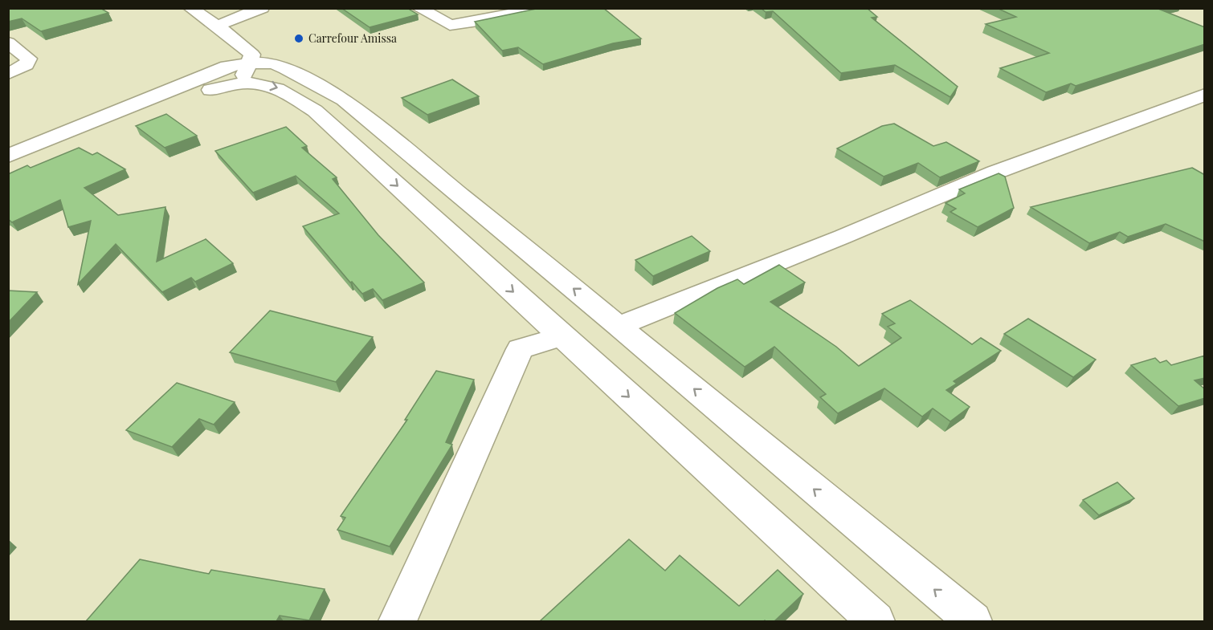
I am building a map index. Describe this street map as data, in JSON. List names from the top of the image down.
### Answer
{
  "places": ["Carrefour Amissa"]
}
